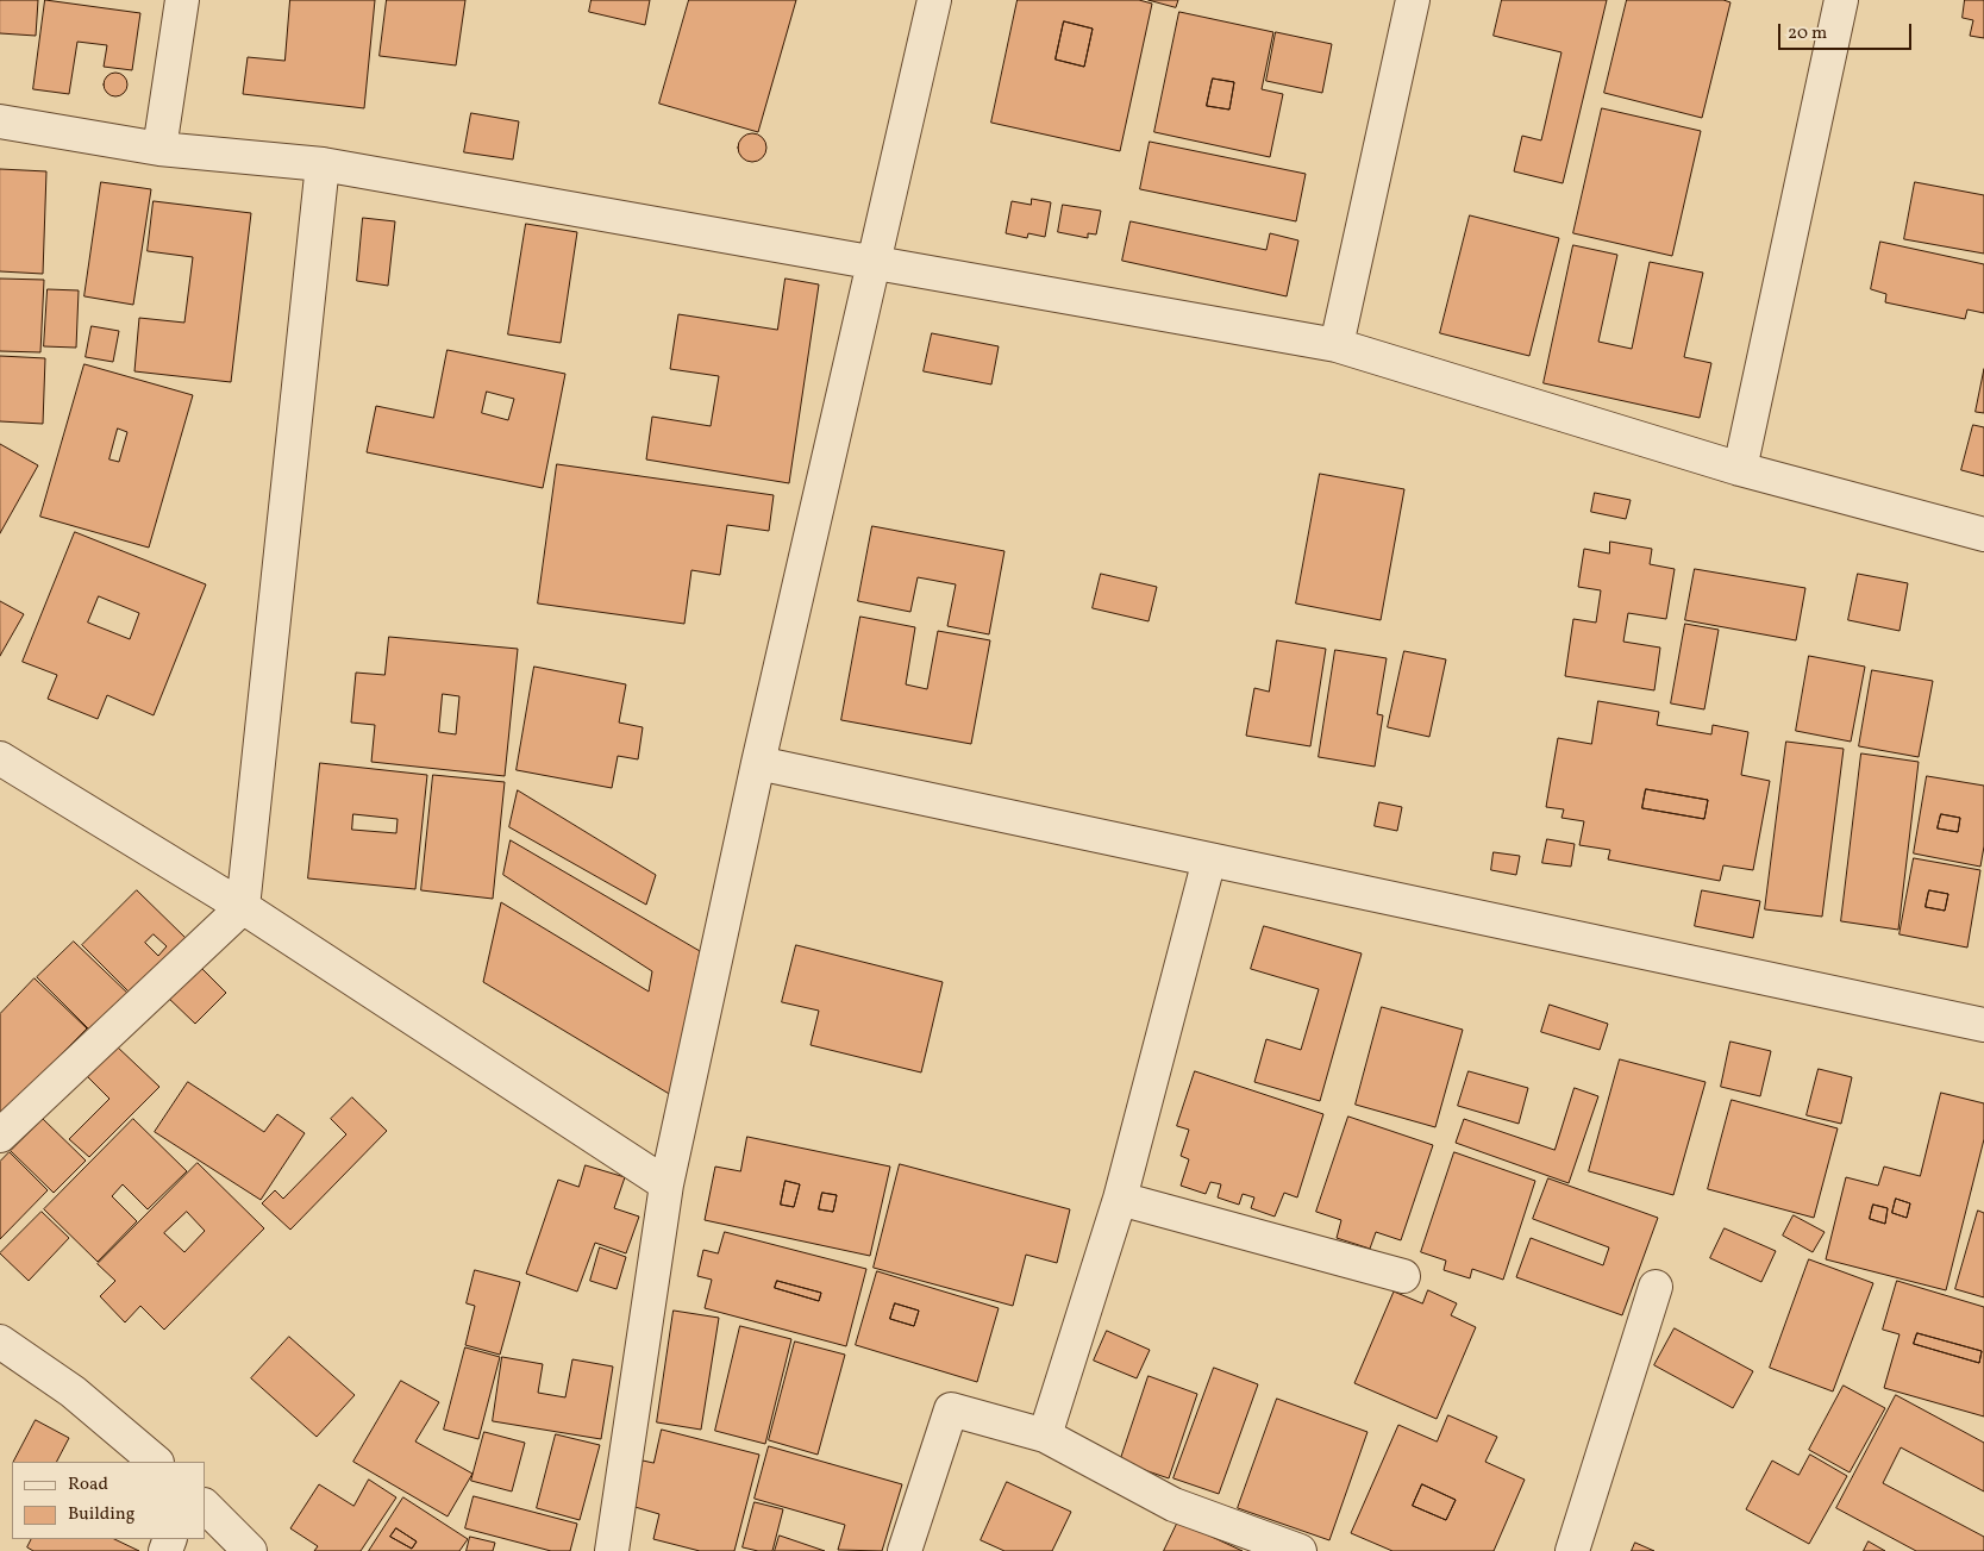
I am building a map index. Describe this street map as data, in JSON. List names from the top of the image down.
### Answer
{
  "legend": ["Road", "Building"],
  "scale_bar": "20 m"
}
